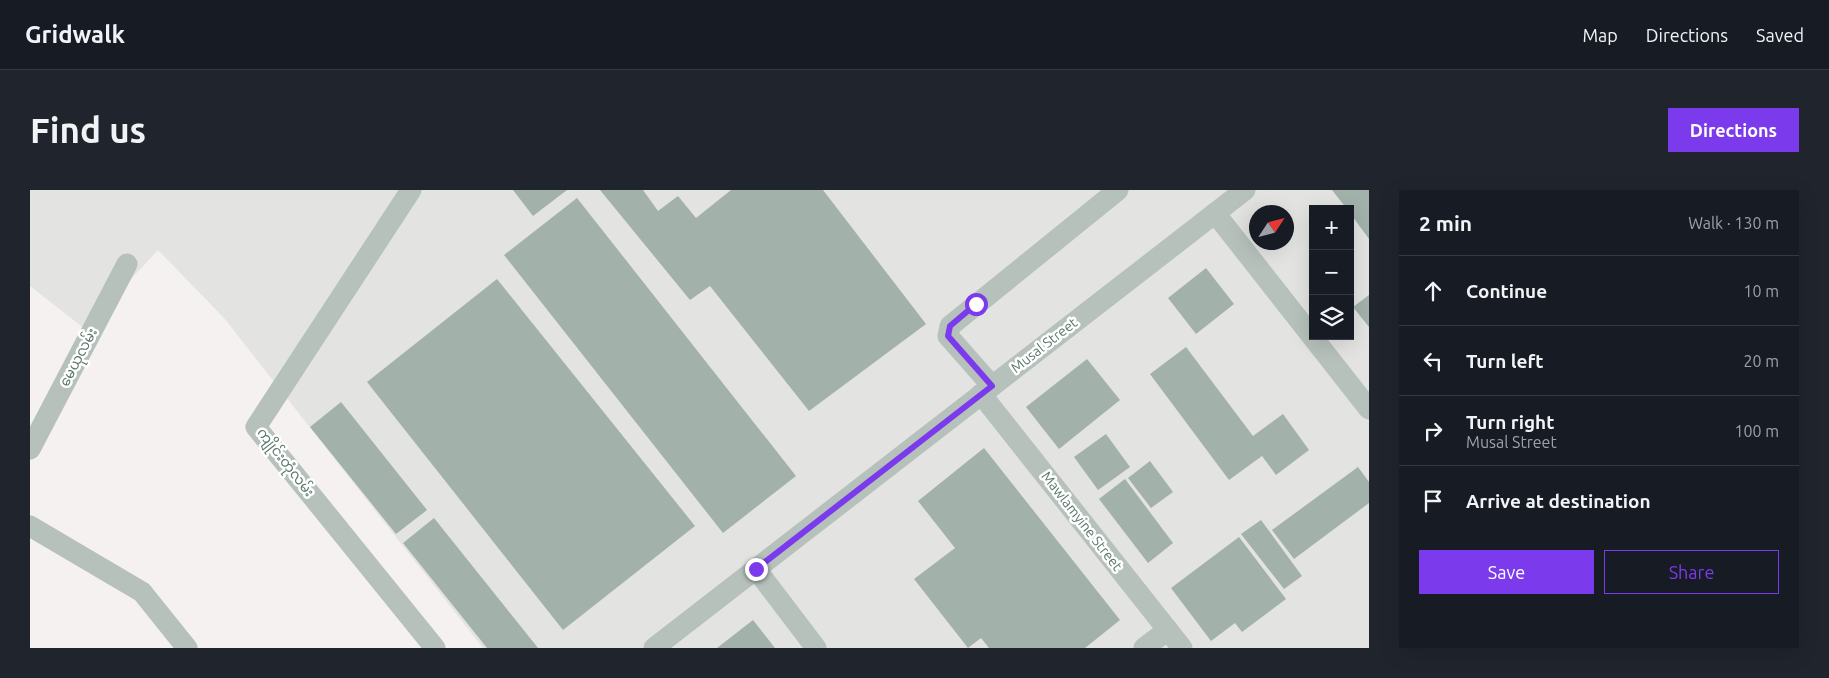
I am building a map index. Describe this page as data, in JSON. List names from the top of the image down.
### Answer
{
  "streets": {
    "street": [
      "Musal Street",
      "မေယုလမ်း",
      "ကျိုင်းတုံလမ်း",
      "Mawlamyine Street"
    ]
  },
  "crossings": [
    ["Musal Street", "Mawlamyine Street"]
  ],
  "north": "top right",
  "page": {
    "header": "Gridwalk",
    "nav": ["Map", "Directions", "Saved"],
    "buttons": [
      "Directions",
      ["Save", "Share"]
    ],
    "title": "Find us",
    "heading": ["2 min", "Walk · 130 m"],
    "map_buttons": ["+", "−"],
    "list": [
      ["Continue", "10 m"],
      ["Turn left", "20 m"],
      ["Turn right", "Musal Street", "100 m"],
      "Arrive at destination"
    ]
  }
}
